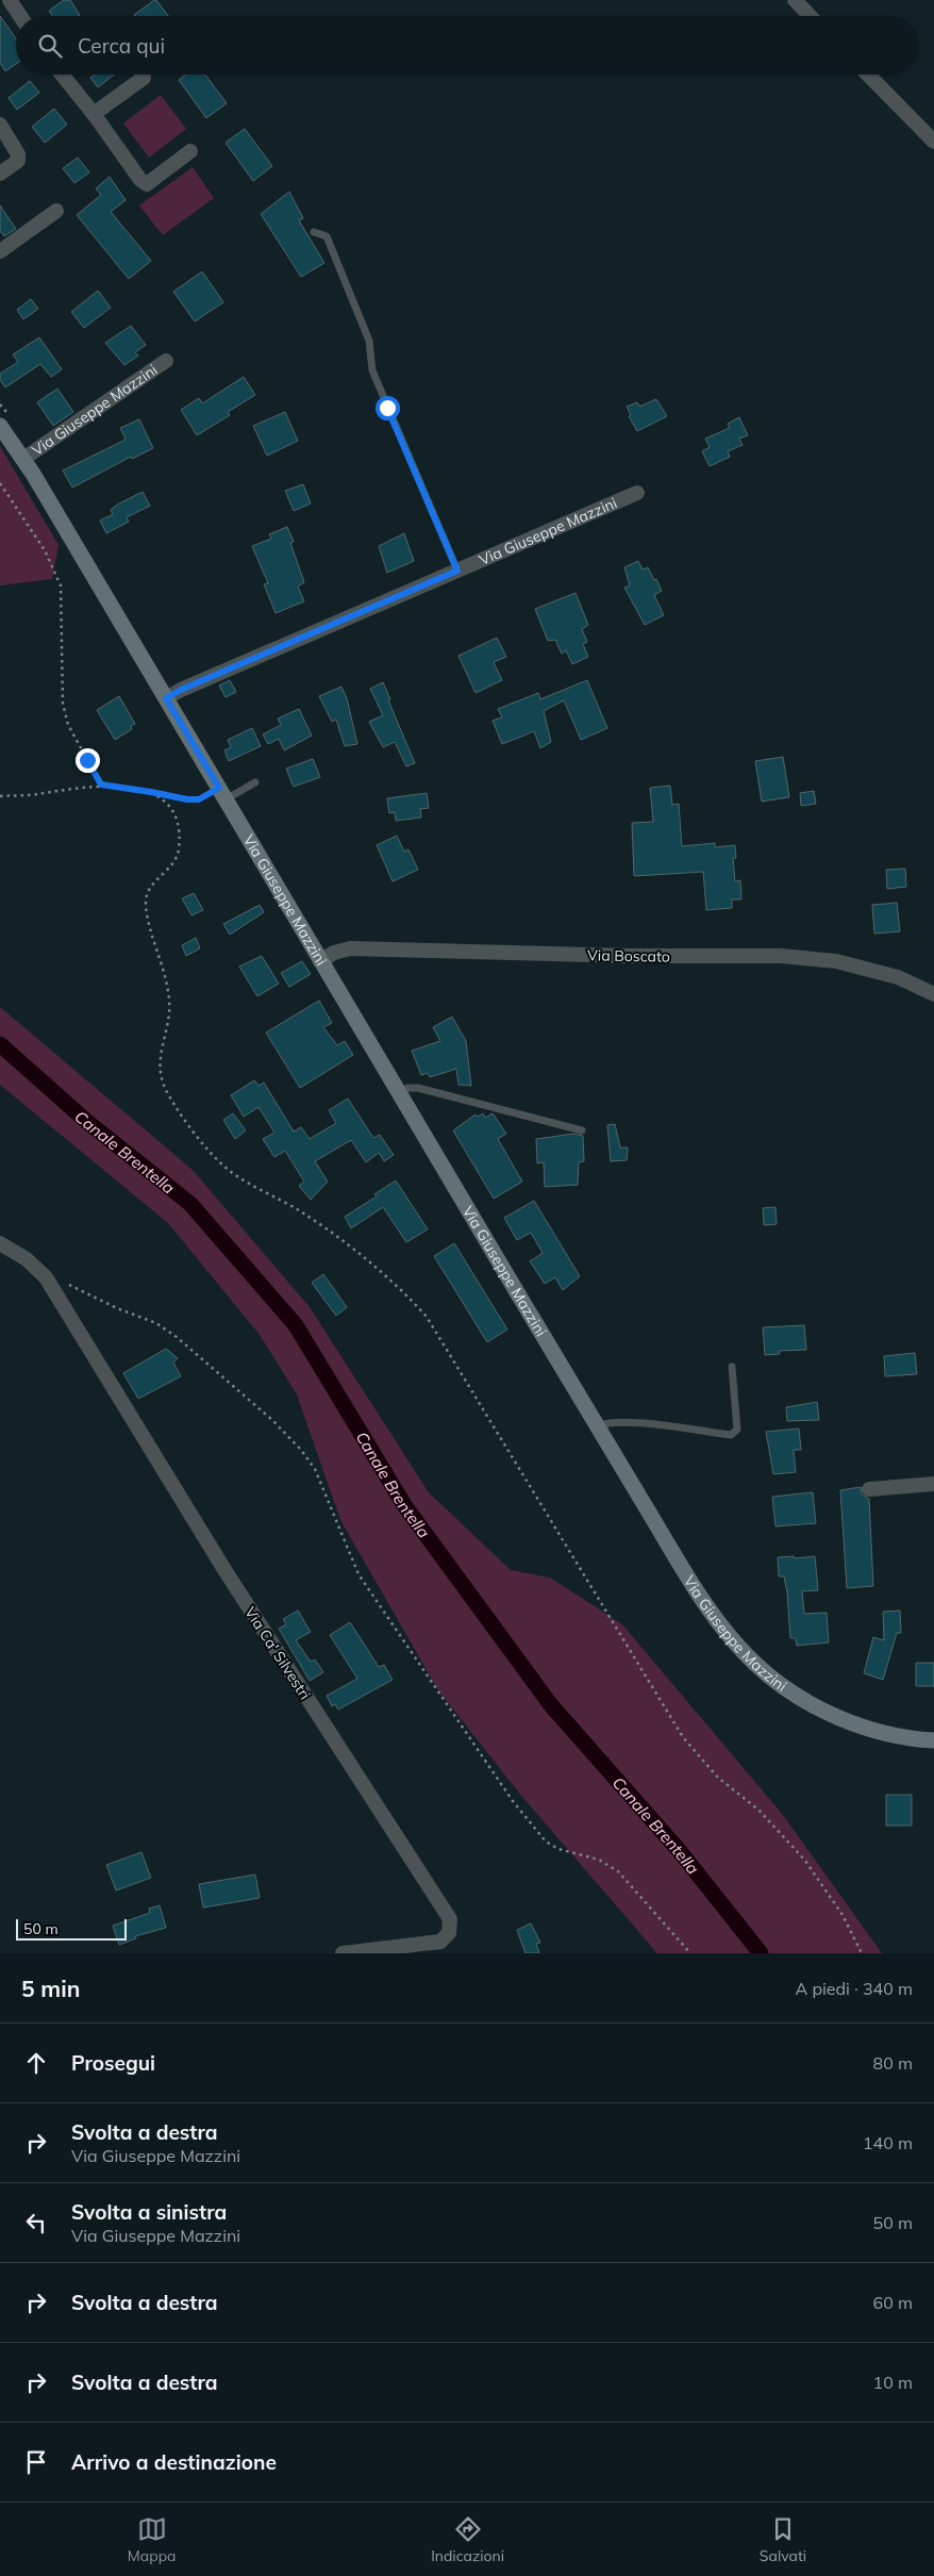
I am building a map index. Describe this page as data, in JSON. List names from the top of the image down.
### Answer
{
  "streets": {
    "main road": ["Via Giuseppe Mazzini"],
    "street": ["Via Boscato", "Via Ca' Silvestri"]
  },
  "crossings": [
    ["Via Giuseppe Mazzini", "Via Boscato"]
  ],
  "water": ["Canale Brentella"],
  "scale_bar": "50 m",
  "page": {
    "search": "Cerca qui",
    "scale": "50 m",
    "heading": ["5 min", "A piedi · 340 m"],
    "list": [
      ["Prosegui", "80 m"],
      ["Svolta a destra", "Via Giuseppe Mazzini", "140 m"],
      ["Svolta a sinistra", "Via Giuseppe Mazzini", "50 m"],
      ["Svolta a destra", "60 m"],
      ["Svolta a destra", "10 m"],
      "Arrivo a destinazione"
    ],
    "nav": ["Mappa", "Indicazioni", "Salvati"]
  }
}
